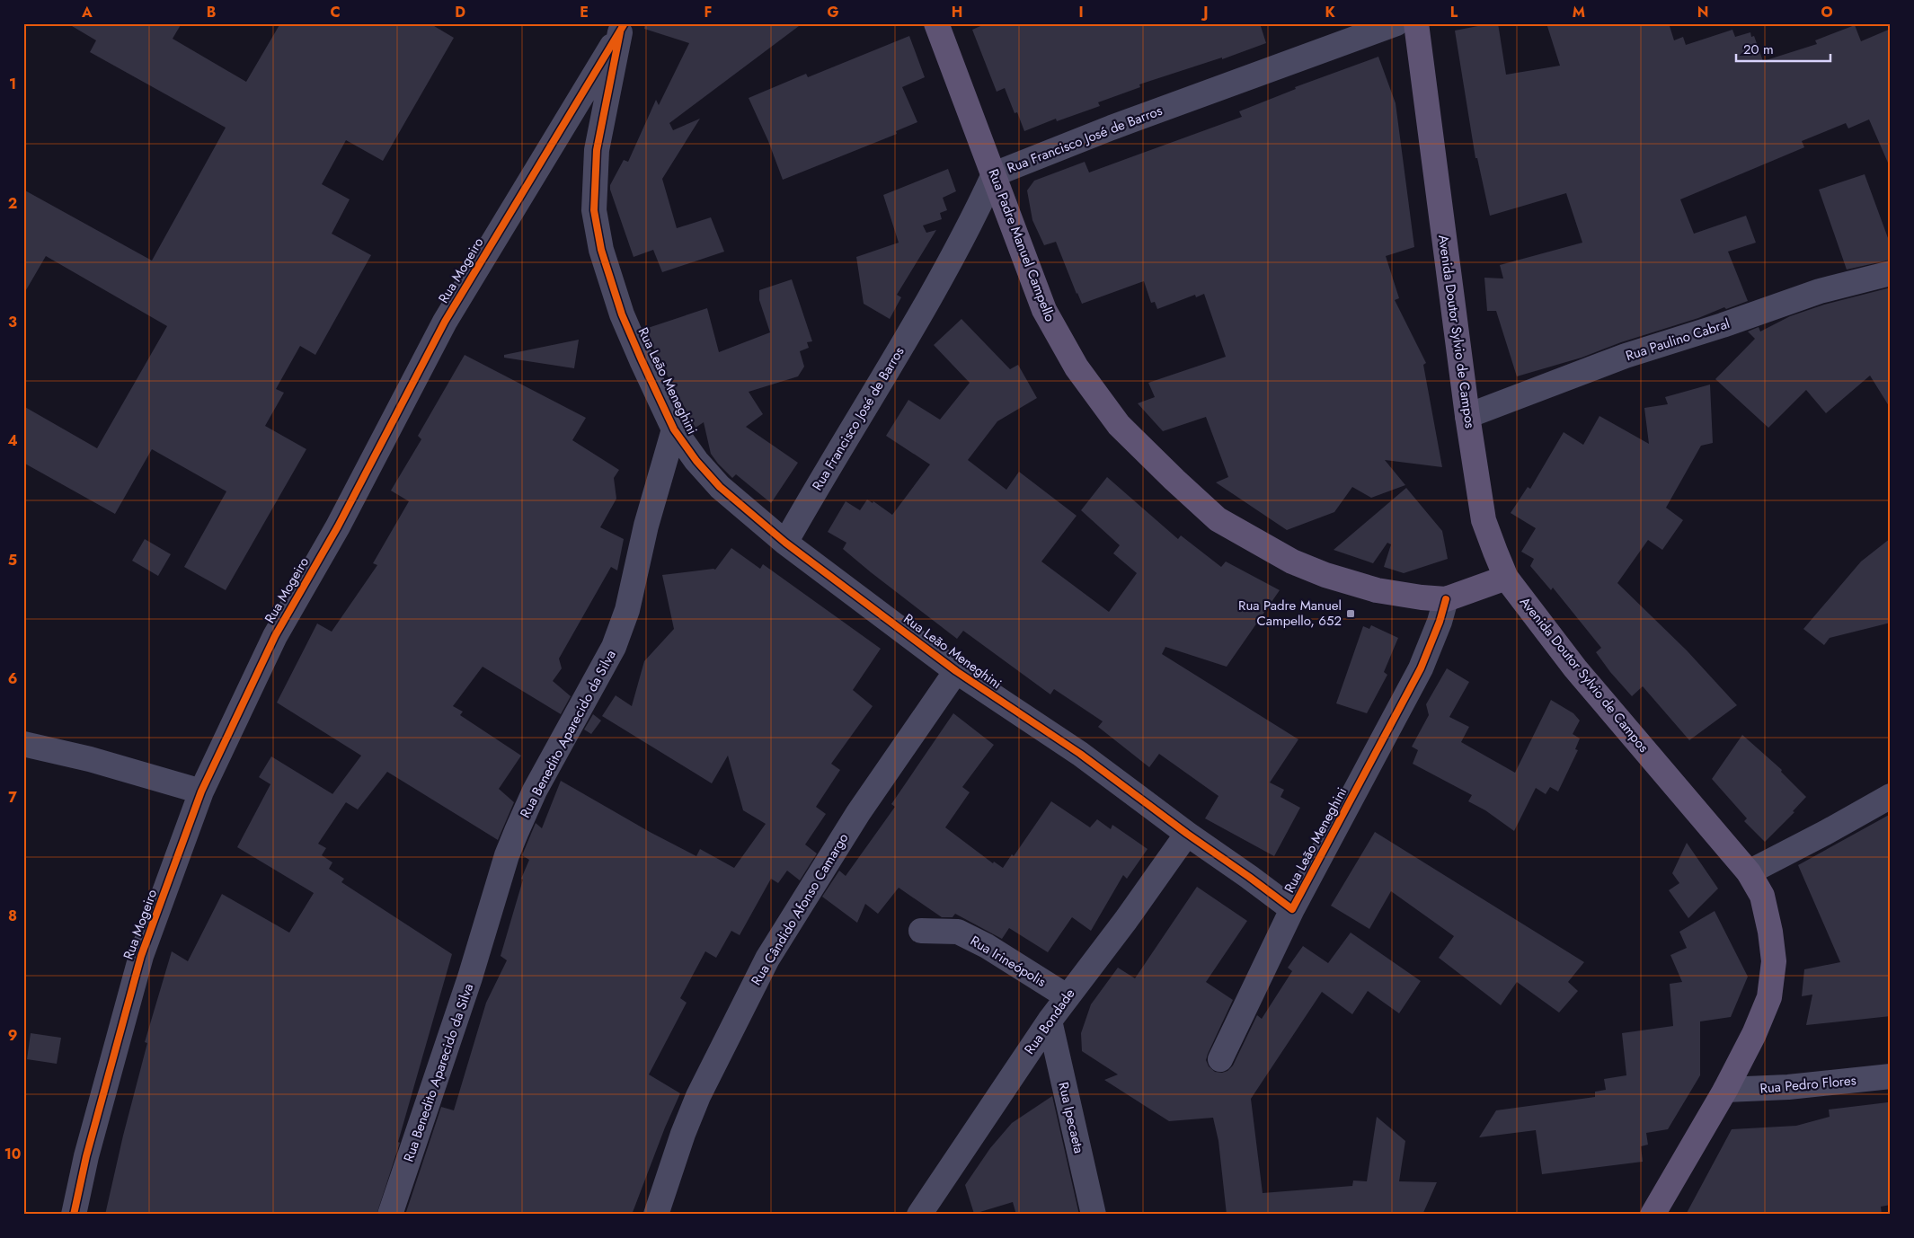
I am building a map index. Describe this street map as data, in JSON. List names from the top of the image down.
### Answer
{
  "streets": {
    "main road": ["Rua Padre Manuel Campello", "Avenida Doutor Sylvio de Campos"],
    "street": [
      "Rua Francisco José de Barros",
      "Rua Mogeiro",
      "Rua Paulino Cabral",
      "Rua Leão Meneghini",
      "Rua Benedito Aparecido da Silva",
      "Rua Cândido Afonso Camargo",
      "Rua Irineópolis",
      "Rua Bondade",
      "Rua Pedro Flores",
      "Rua Ipecaeta"
    ]
  },
  "crossings": [
    ["Rua Francisco José de Barros", "Rua Padre Manuel Campello"],
    ["Rua Francisco José de Barros", "Rua Leão Meneghini"],
    ["Rua Padre Manuel Campello", "Rua Leão Meneghini"],
    ["Rua Mogeiro", "Rua Leão Meneghini"],
    ["Avenida Doutor Sylvio de Campos", "Rua Paulino Cabral"],
    ["Avenida Doutor Sylvio de Campos", "Rua Pedro Flores"],
    ["Rua Leão Meneghini", "Rua Benedito Aparecido da Silva"],
    ["Rua Leão Meneghini", "Rua Cândido Afonso Camargo"],
    ["Rua Leão Meneghini", "Rua Bondade"],
    ["Rua Irineópolis", "Rua Bondade"],
    ["Rua Bondade", "Rua Ipecaeta"]
  ],
  "places": {
    "transit": ["Rua Padre Manuel Campello, 652"]
  },
  "scale_bar": "20 m",
  "grid": {
    "columns": [
      "A",
      "B",
      "C",
      "D",
      "E",
      "F",
      "G",
      "H",
      "I",
      "J",
      "K",
      "L",
      "M",
      "N",
      "O"
    ],
    "rows": [
      "1",
      "2",
      "3",
      "4",
      "5",
      "6",
      "7",
      "8",
      "9",
      "10"
    ]
  }
}
